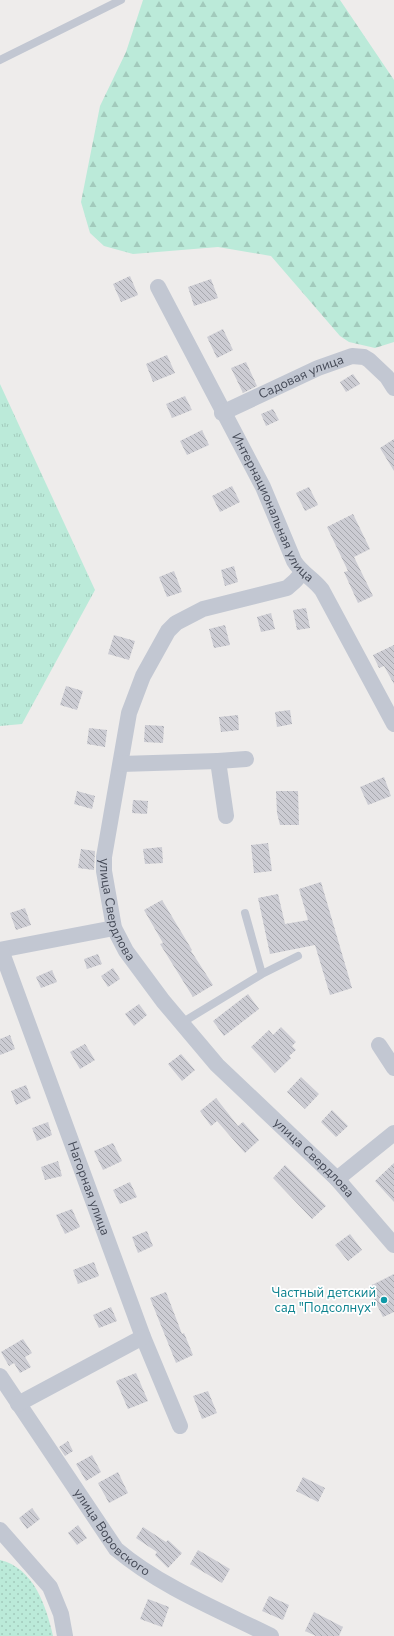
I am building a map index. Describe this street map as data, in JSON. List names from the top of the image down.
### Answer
{
  "streets": {
    "street": [
      "Садовая улица",
      "Интернациональная улица",
      "улица Свердлова",
      "Нагорная улица",
      "улица Воровского"
    ]
  },
  "crossings": [
    ["Садовая улица", "Интернациональная улица"],
    ["Интернациональная улица", "улица Свердлова"]
  ],
  "places": ["Частный детский сад \"Подсолнух\""]
}
